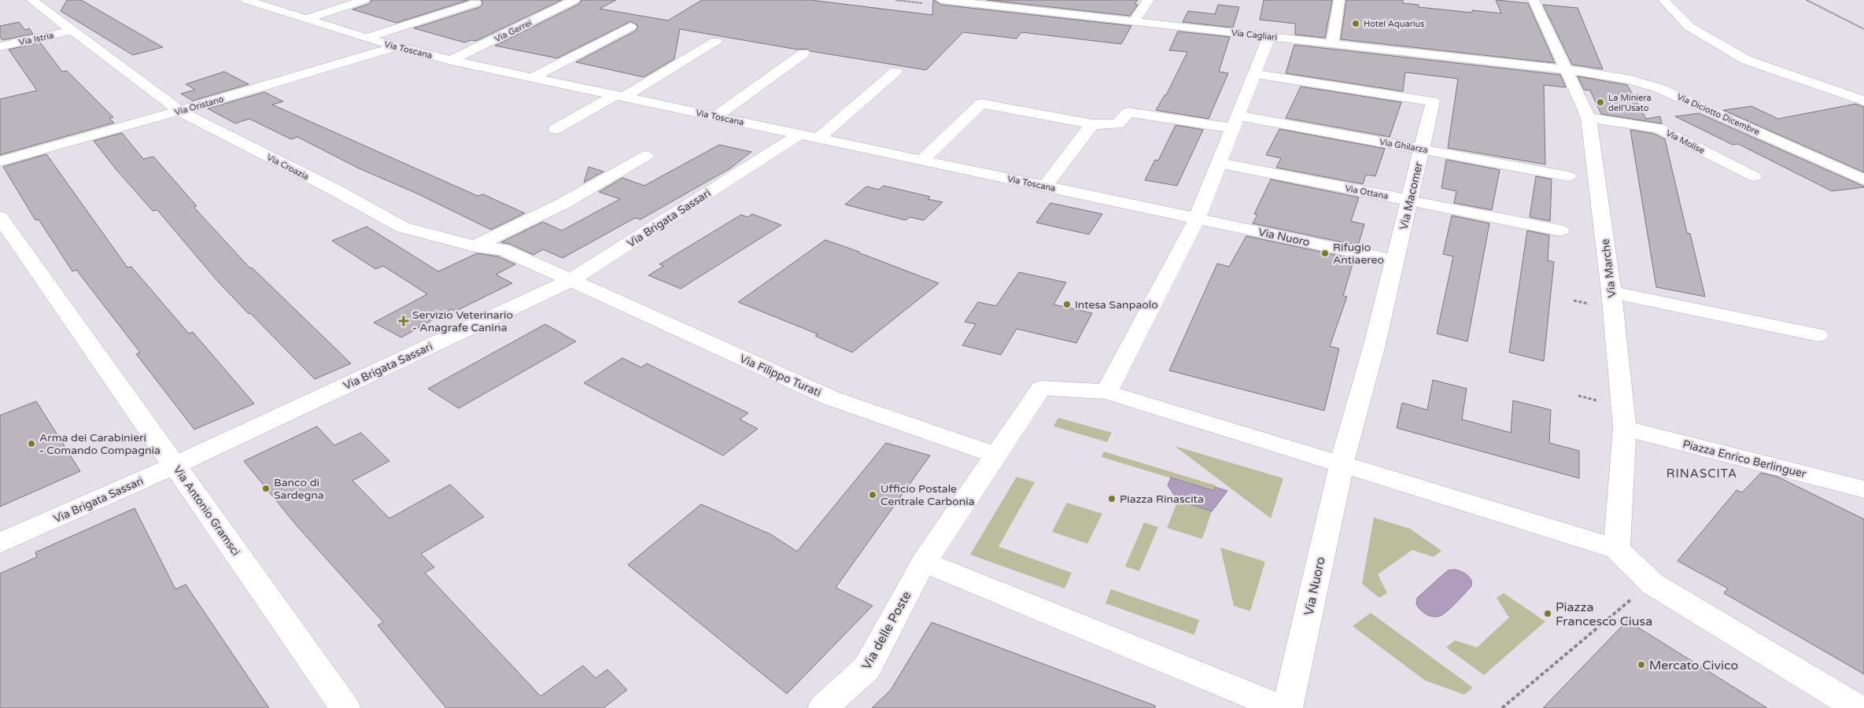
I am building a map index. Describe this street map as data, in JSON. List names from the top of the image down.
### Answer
{
  "streets": {
    "street": [
      "Via Gerrei",
      "Via Cagliari",
      "Via Istria",
      "Via Toscana",
      "Via Oristano",
      "Via Diciotto Dicembre",
      "Via Molise",
      "Via Ghilarza",
      "Via Croazia",
      "Via Ottana",
      "Via Macomer",
      "Via Brigata Sassari",
      "Via Nuoro",
      "Via Marche",
      "Via Filippo Turati",
      "Piazza Enrico Berlinguer",
      "Via Antonio Gramsci",
      "Via delle Poste"
    ]
  },
  "crossings": [
    ["Via Gerrei", "Via Toscana"],
    ["Via Cagliari", "Via Diciotto Dicembre"],
    ["Via Cagliari", "Via Marche"],
    ["Via Istria", "Via Croazia"],
    ["Via Toscana", "Via Oristano"],
    ["Via Toscana", "Via Brigata Sassari"],
    ["Via Toscana", "Via Nuoro"],
    ["Via Oristano", "Via Croazia"],
    ["Via Diciotto Dicembre", "Via Marche"],
    ["Via Molise", "Via Marche"],
    ["Via Ghilarza", "Via Macomer"],
    ["Via Croazia", "Via Brigata Sassari"],
    ["Via Croazia", "Via Filippo Turati"],
    ["Via Ottana", "Via Macomer"],
    ["Via Macomer", "Via Nuoro"],
    ["Via Brigata Sassari", "Via Filippo Turati"],
    ["Via Brigata Sassari", "Via Antonio Gramsci"],
    ["Via Marche", "Piazza Enrico Berlinguer"]
  ],
  "districts": ["RINASCITA"],
  "places": {
    "other": [
      "Hotel Aquarius",
      "La Miniera dell'Usato",
      "Rifugio Antiaereo",
      "Intesa Sanpaolo",
      "Arma dei Carabinieri - Comando Compagnia",
      "Banco di Sardegna",
      "Ufficio Postale Centrale Carbonia",
      "Piazza Rinascita",
      "Piazza Francesco Ciusa",
      "Mercato Civico"
    ],
    "health": ["Servizio Veterinario - Anagrafe Canina"]
  }
}
